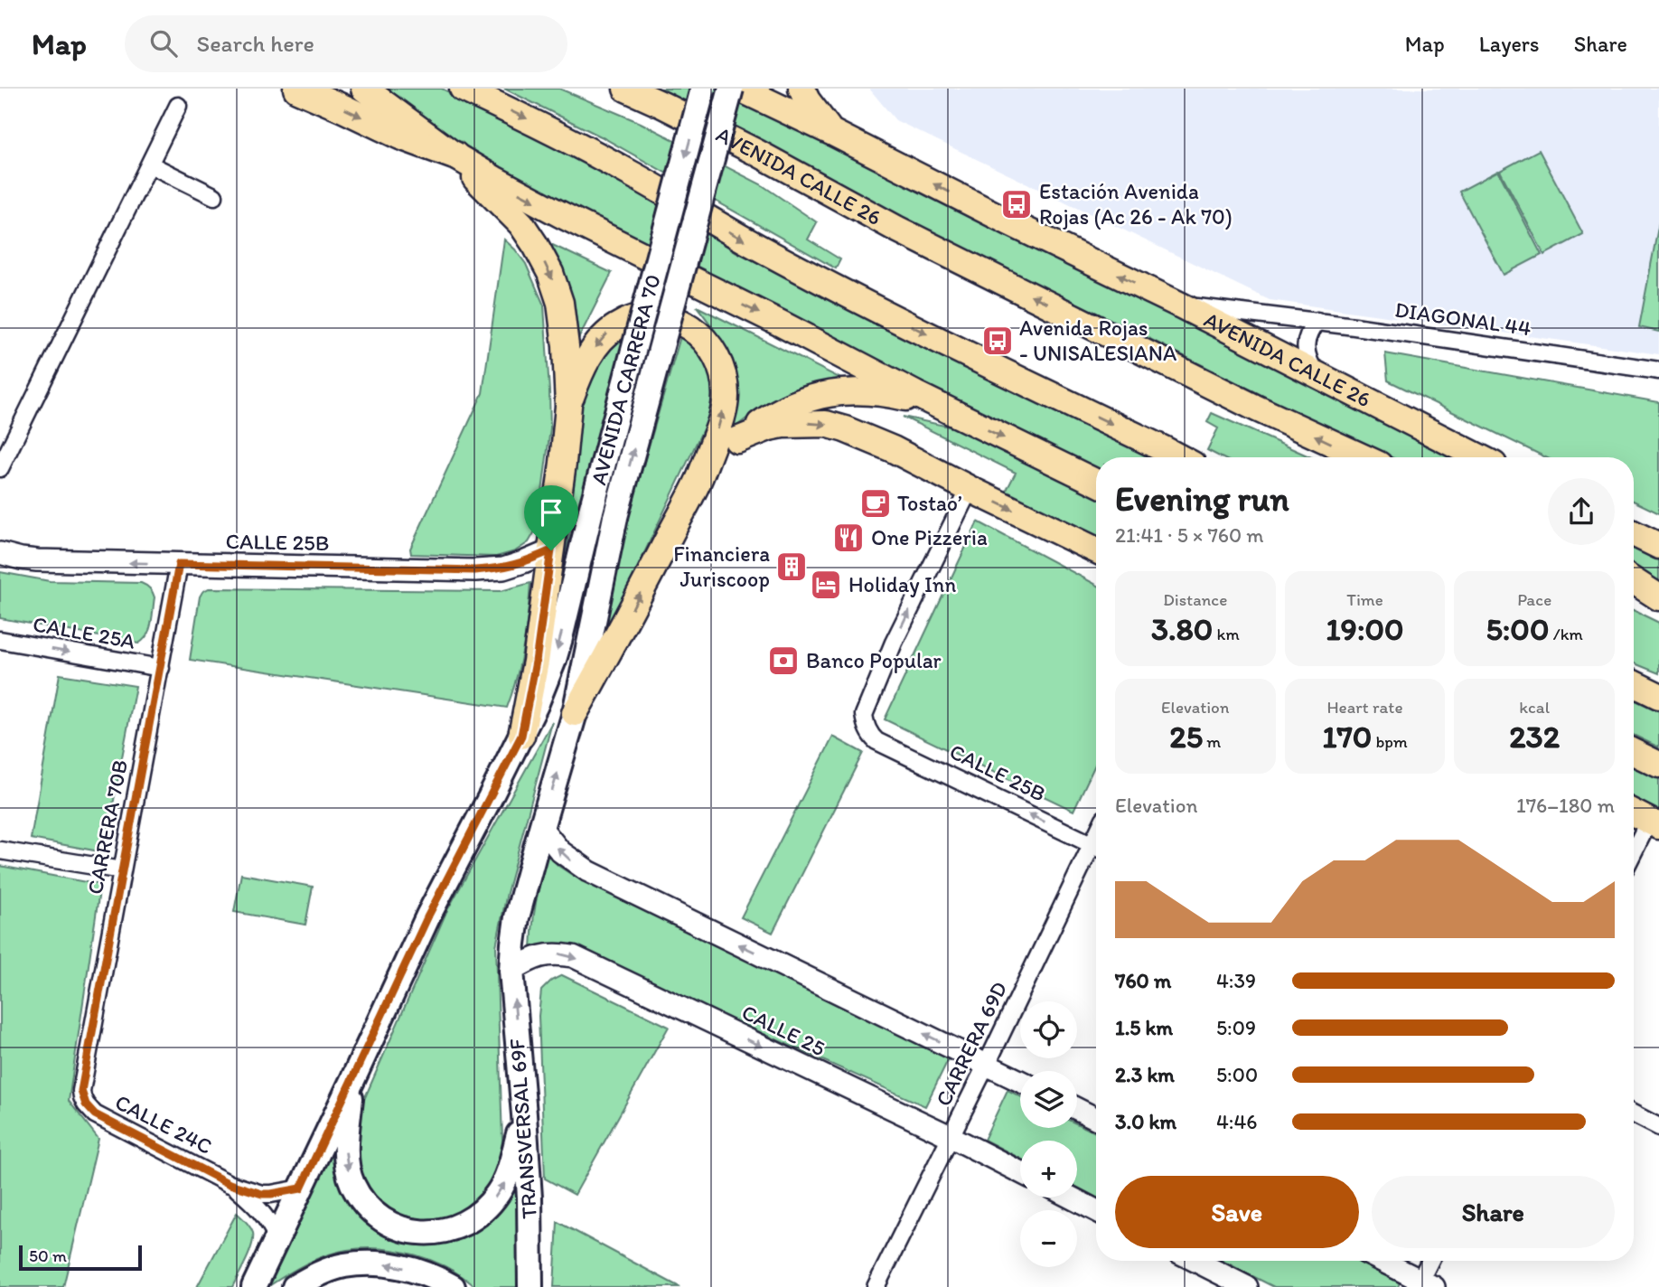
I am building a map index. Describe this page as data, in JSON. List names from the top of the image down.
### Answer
{
  "streets": {
    "main road": ["AVENIDA CALLE 26", "AVENIDA CARRERA 70", "TRANSVERSAL 69F"],
    "street": [
      "DIAGONAL 44",
      "CALLE 25B",
      "CALLE 25A",
      "CARRERA 70B",
      "CALLE 25",
      "CARRERA 69D",
      "CALLE 24C"
    ]
  },
  "crossings": [
    ["AVENIDA CALLE 26", "DIAGONAL 44"],
    ["AVENIDA CARRERA 70", "CALLE 25"],
    ["AVENIDA CARRERA 70", "CALLE 24C"],
    ["AVENIDA CARRERA 70", "TRANSVERSAL 69F"],
    ["CALLE 25B", "CARRERA 70B"],
    ["CALLE 25A", "CARRERA 70B"],
    ["CARRERA 70B", "CALLE 24C"],
    ["CALLE 25", "CARRERA 69D"],
    ["CALLE 25", "TRANSVERSAL 69F"]
  ],
  "one_way": ["CALLE 25A", "TRANSVERSAL 69F"],
  "places": {
    "bus stop": ["Estación Avenida Rojas (Ac 26 - Ak 70)", "Avenida Rojas - UNISALESIANA"],
    "cafe": ["Tostao’"],
    "restaurant": ["One Pizzeria"],
    "building": ["Financiera Juriscoop"],
    "hotel": ["Holiday Inn"],
    "bank": ["Banco Popular"]
  },
  "scale_bar": "50 m",
  "page": {
    "header": "Map",
    "search": "Search here",
    "nav": ["Map", "Layers", "Share"],
    "heading": ["Evening run", "21:41 · 5 × 760 m"],
    "stats": [
      ["Distance", "3.80 km"],
      ["Time", "19:00"],
      ["Pace", "5:00 /km"],
      ["Elevation", "25 m"],
      ["Heart rate", "170 bpm"],
      ["kcal", "232"]
    ],
    "chart": ["Elevation", "176–180 m"],
    "list": [
      {
        "name": "760 m",
        "note": "4:39"
      },
      {
        "name": "1.5 km",
        "note": "5:09"
      },
      {
        "name": "2.3 km",
        "note": "5:00"
      },
      {
        "name": "3.0 km",
        "note": "4:46"
      }
    ],
    "map_buttons": ["+", "−"],
    "buttons": ["Save", "Share"],
    "scale": "50 m"
  }
}
